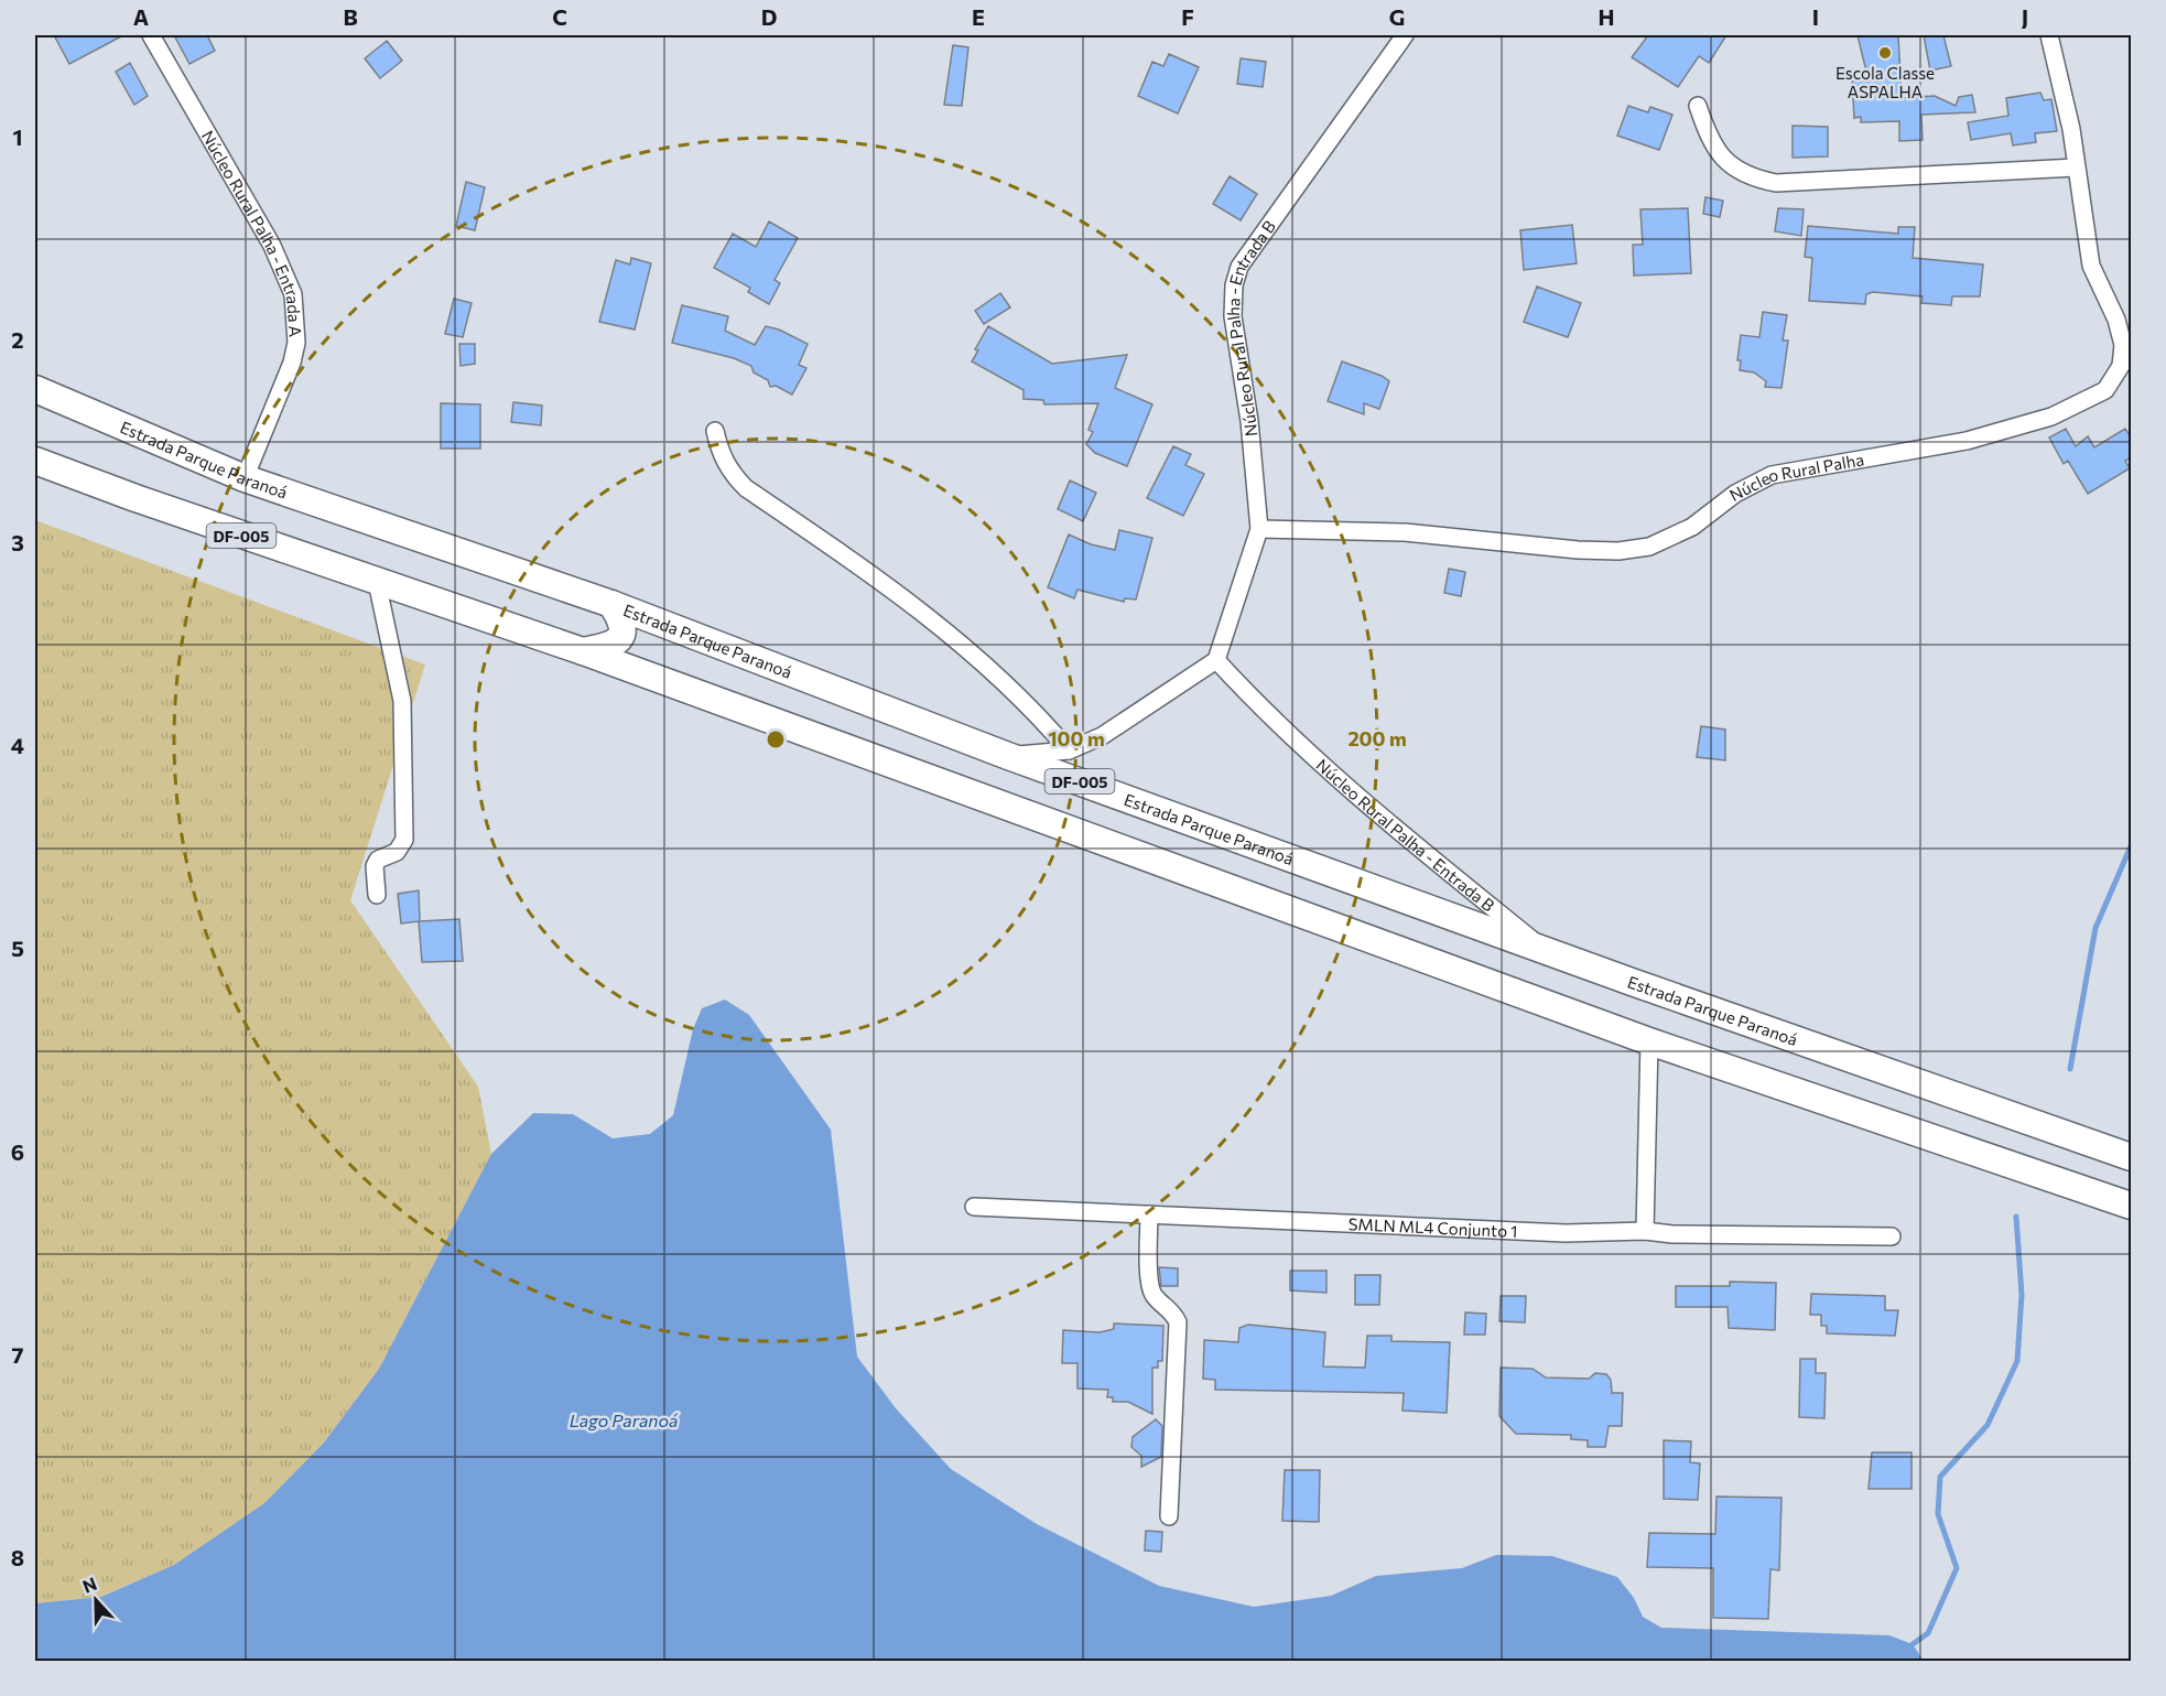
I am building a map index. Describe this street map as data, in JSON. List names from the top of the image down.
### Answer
{
  "streets": {
    "main road": ["Estrada Parque Paranoá", "DF-005"],
    "street": [
      "Núcleo Rural Palha - Entrada A",
      "Núcleo Rural Palha - Entrada B",
      "Núcleo Rural Palha",
      "SMLN ML4 Conjunto 1"
    ]
  },
  "crossings": [
    ["Núcleo Rural Palha - Entrada A", "Estrada Parque Paranoá"],
    ["Núcleo Rural Palha - Entrada B", "Estrada Parque Paranoá"],
    ["Núcleo Rural Palha - Entrada B", "Núcleo Rural Palha"]
  ],
  "water": ["Lago Paranoá"],
  "places": ["Escola Classe ASPALHA"],
  "north": "top",
  "grid": {
    "columns": [
      "A",
      "B",
      "C",
      "D",
      "E",
      "F",
      "G",
      "H",
      "I",
      "J"
    ],
    "rows": [
      "1",
      "2",
      "3",
      "4",
      "5",
      "6",
      "7",
      "8"
    ]
  },
  "rings": ["100 m", "200 m"]
}
